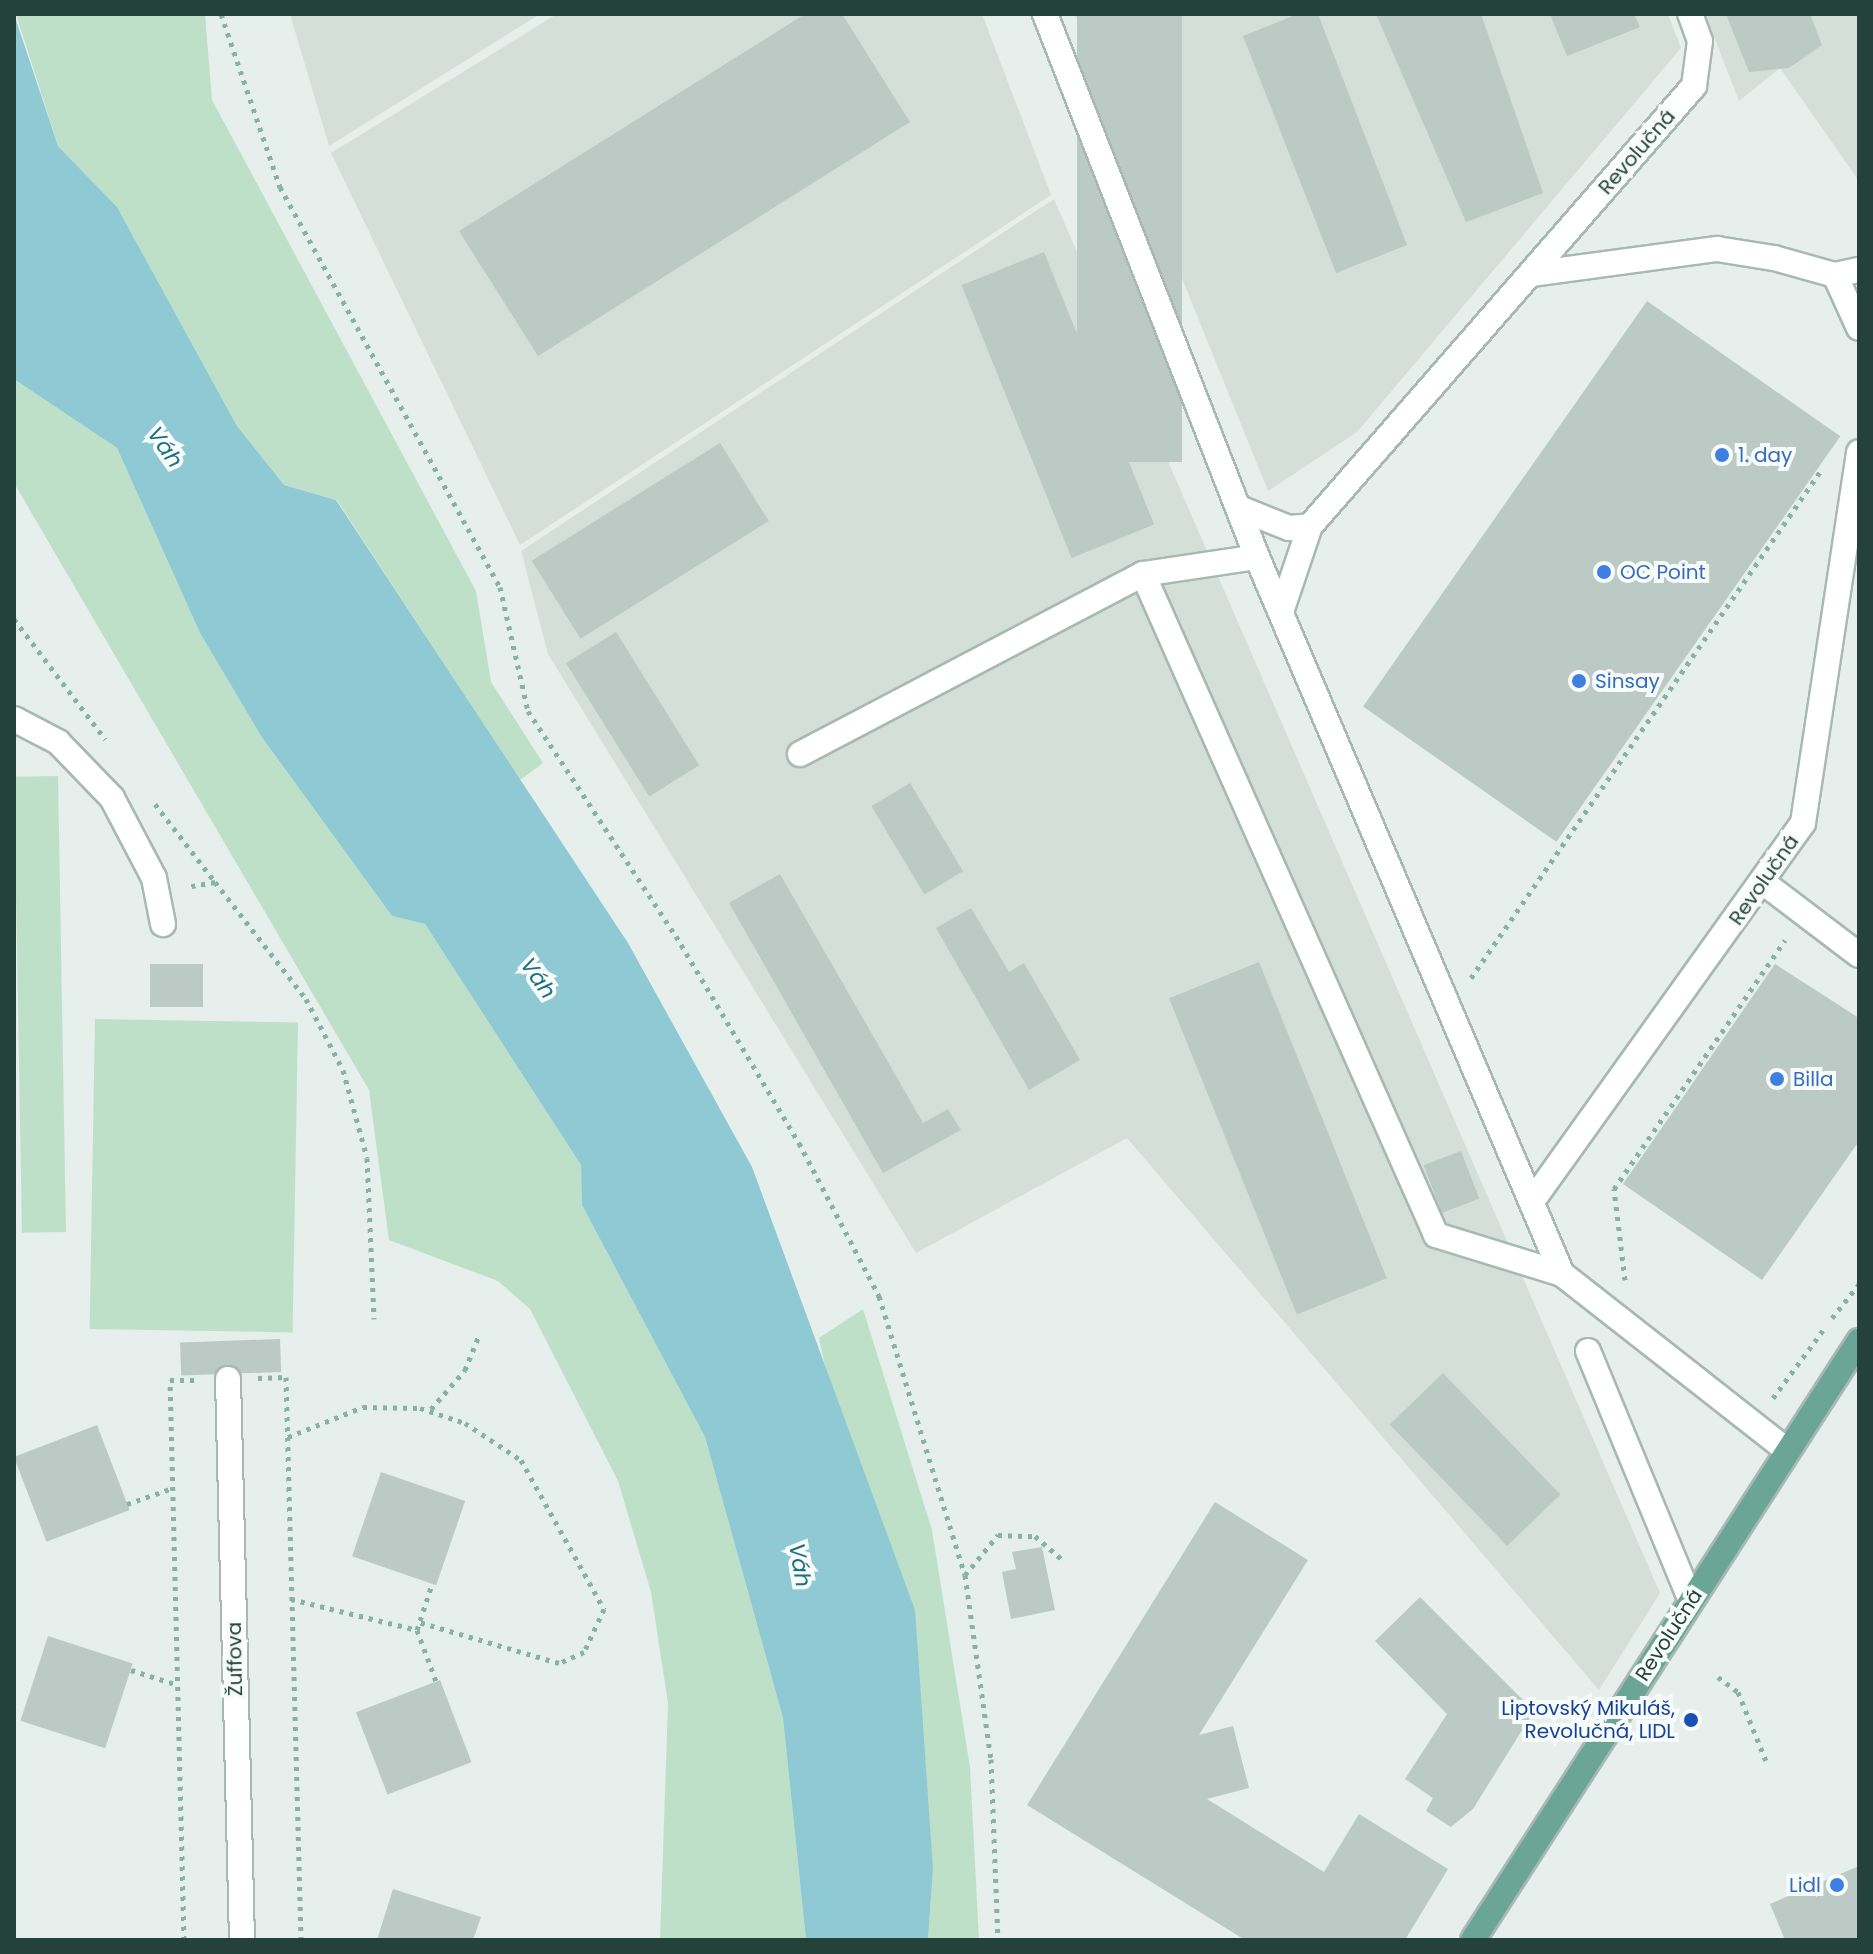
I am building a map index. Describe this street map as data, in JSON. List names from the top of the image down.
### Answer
{
  "streets": {
    "main road": ["Revolučná"],
    "street": ["Žuffova"]
  },
  "water": ["Váh"],
  "places": [
    "1. day",
    "OC Point",
    "Sinsay",
    "Billa",
    "Liptovský Mikuláš, Revolučná, LIDL",
    "Lidl"
  ]
}
